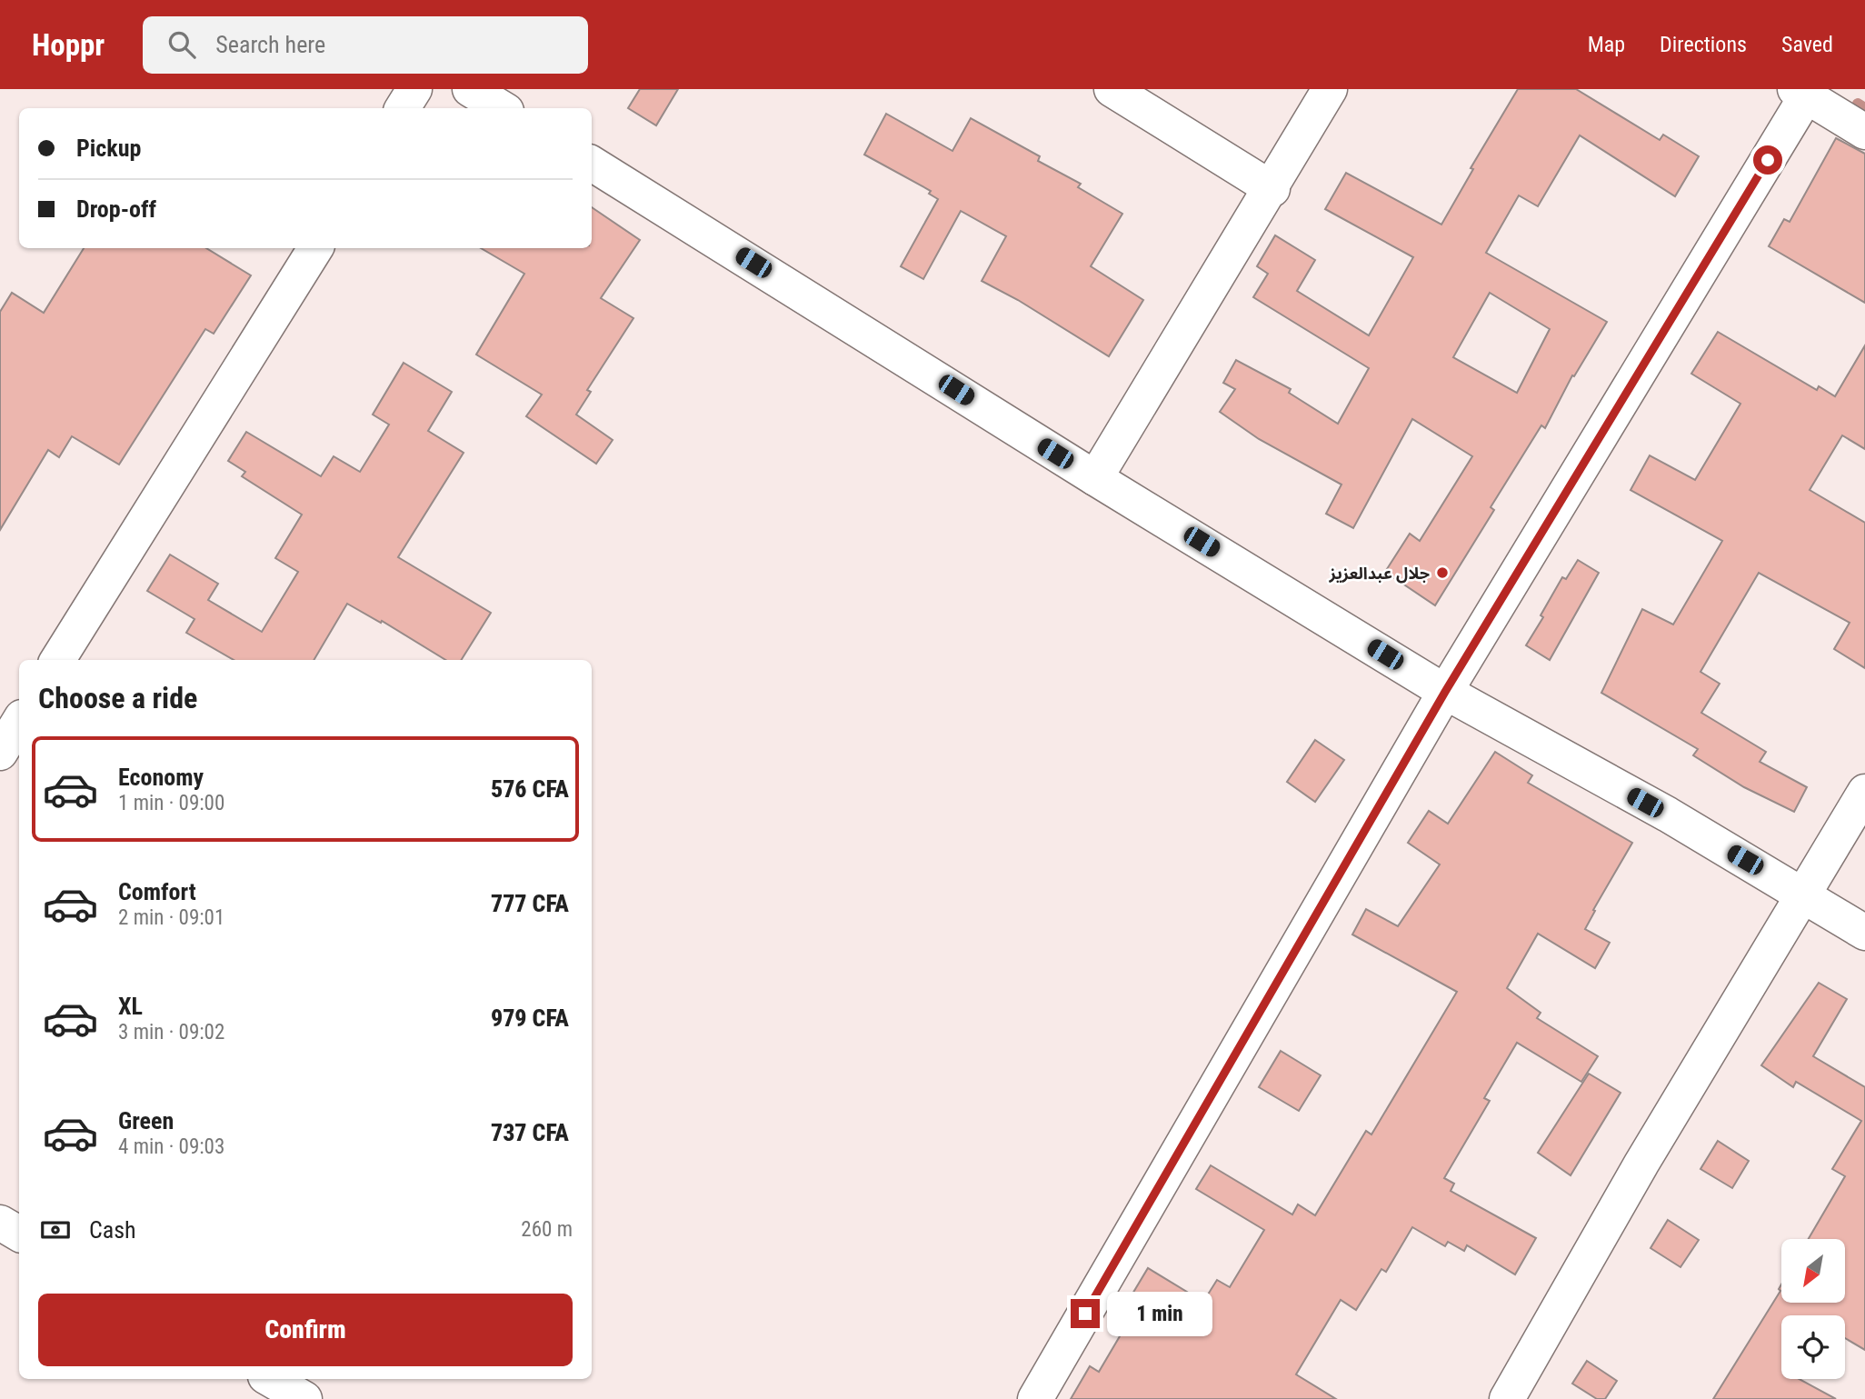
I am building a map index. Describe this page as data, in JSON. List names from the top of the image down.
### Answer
{
  "places": ["جلال عبدالعزيز"],
  "north": "bottom left",
  "page": {
    "header": "Hoppr",
    "search": "Search here",
    "nav": ["Map", "Directions", "Saved"],
    "banner": ["Pickup", "Drop-off"],
    "heading": "Choose a ride",
    "list": [
      {
        "name": "Economy",
        "note": "1 min · 09:00",
        "value": "576 CFA"
      },
      {
        "name": "Comfort",
        "note": "2 min · 09:01",
        "value": "777 CFA"
      },
      {
        "name": "XL",
        "note": "3 min · 09:02",
        "value": "979 CFA"
      },
      {
        "name": "Green",
        "note": "4 min · 09:03",
        "value": "737 CFA"
      }
    ],
    "pay": ["Cash", "260 m"],
    "buttons": "Confirm",
    "bubble": "1 min"
  }
}
